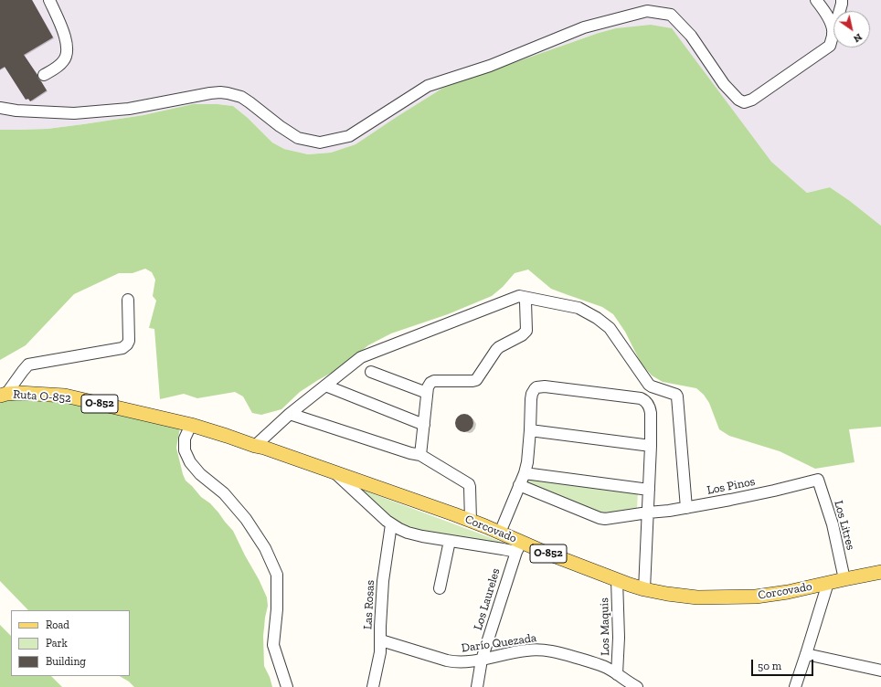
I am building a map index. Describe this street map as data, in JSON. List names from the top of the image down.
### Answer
{
  "streets": {
    "main road": ["Ruta O-852", "O-852", "Corcovado"],
    "street": [
      "Los Pinos",
      "Los Litres",
      "Los Laureles",
      "Las Rosas",
      "Los Maquis",
      "Darío Quezada"
    ]
  },
  "crossings": [
    ["Ruta O-852", "Corcovado"],
    ["Los Pinos", "Los Litres"],
    ["Los Litres", "Corcovado"],
    ["Corcovado", "Los Laureles"],
    ["Corcovado", "Los Maquis"],
    ["Los Laureles", "Darío Quezada"],
    ["Las Rosas", "Darío Quezada"],
    ["Los Maquis", "Darío Quezada"]
  ],
  "legend": ["Road", "Park", "Building"],
  "scale_bar": "50 m",
  "north": "bottom right"
}
